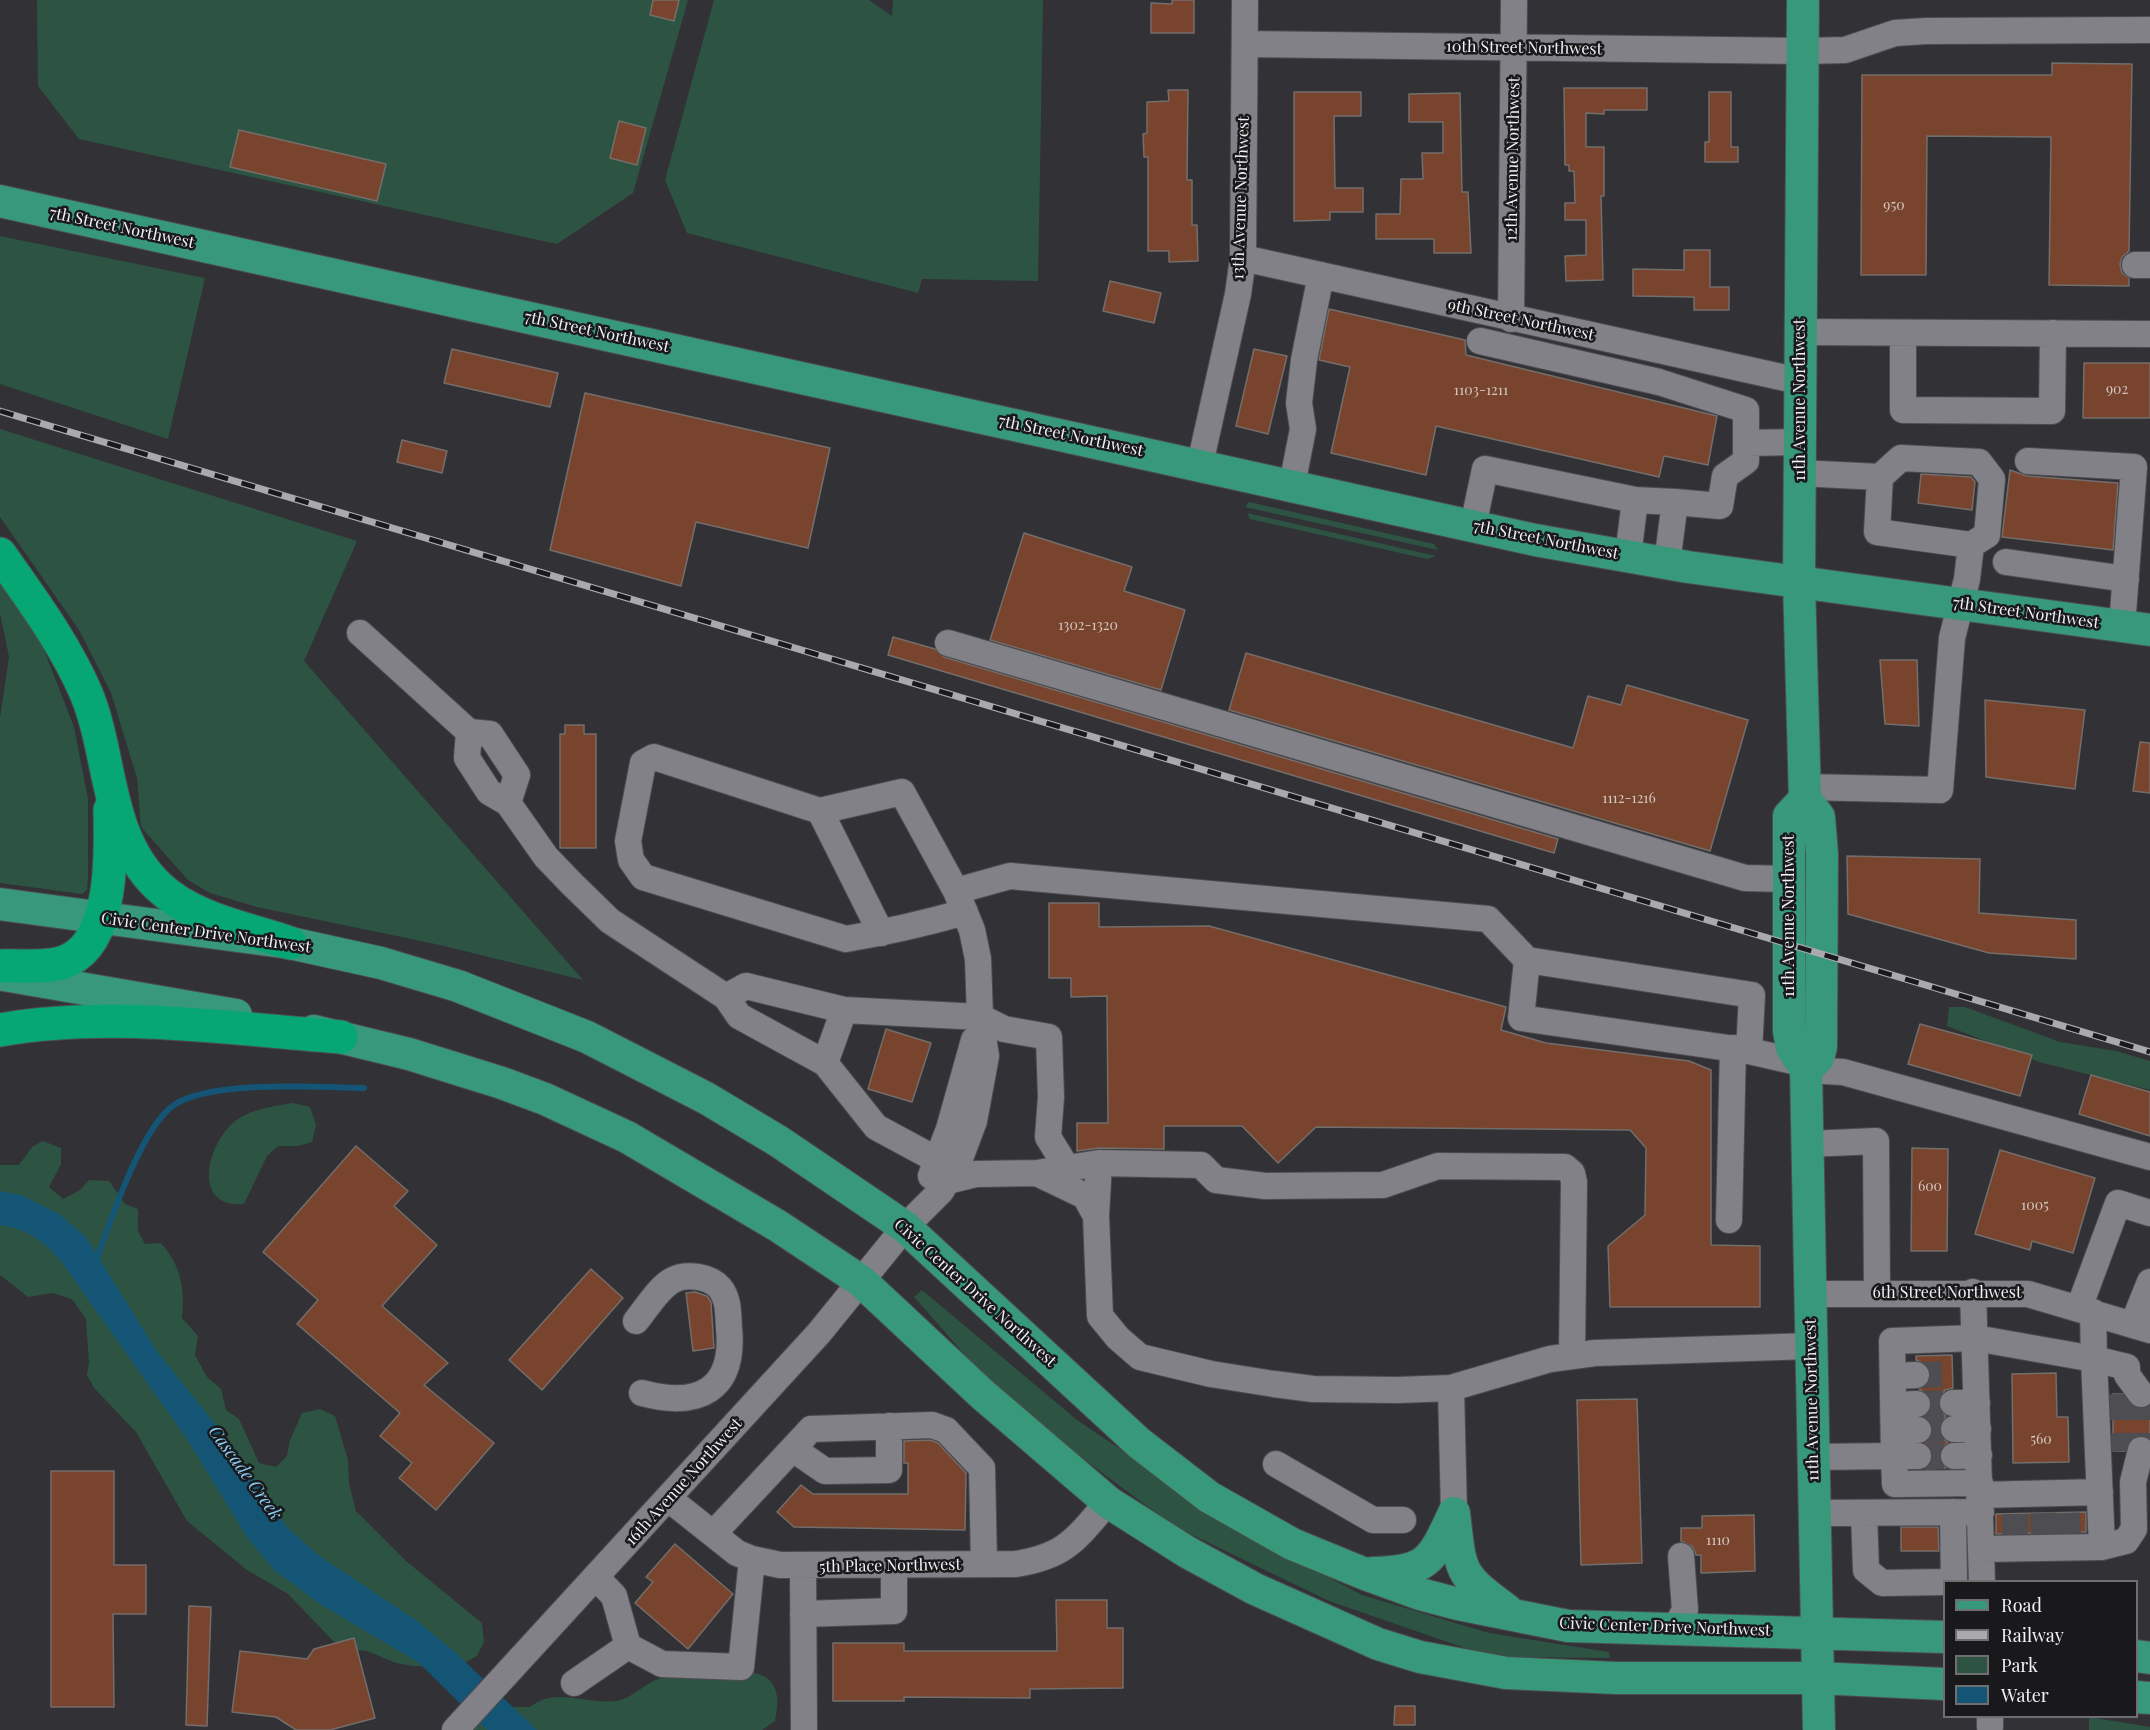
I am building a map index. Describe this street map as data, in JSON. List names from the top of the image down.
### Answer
{
  "streets": {
    "main road": ["7th Street Northwest", "11th Avenue Northwest", "Civic Center Drive Northwest"],
    "street": [
      "10th Street Northwest",
      "12th Avenue Northwest",
      "13th Avenue Northwest",
      "9th Street Northwest",
      "6th Street Northwest",
      "16th Avenue Northwest",
      "5th Place Northwest"
    ]
  },
  "crossings": [
    ["10th Street Northwest", "12th Avenue Northwest"],
    ["10th Street Northwest", "13th Avenue Northwest"],
    ["10th Street Northwest", "11th Avenue Northwest"],
    ["12th Avenue Northwest", "9th Street Northwest"],
    ["13th Avenue Northwest", "7th Street Northwest"],
    ["13th Avenue Northwest", "9th Street Northwest"],
    ["7th Street Northwest", "11th Avenue Northwest"],
    ["9th Street Northwest", "11th Avenue Northwest"],
    ["11th Avenue Northwest", "Civic Center Drive Northwest"],
    ["11th Avenue Northwest", "6th Street Northwest"],
    ["Civic Center Drive Northwest", "16th Avenue Northwest"],
    ["16th Avenue Northwest", "5th Place Northwest"]
  ],
  "water": ["Cascade Creek"],
  "house_numbers": [
    "950",
    "902",
    "1103-1211",
    "1302-1320",
    "1112-1216",
    "600",
    "1005",
    "560",
    "1110"
  ],
  "legend": [
    "Road",
    "Railway",
    "Park",
    "Water"
  ]
}
